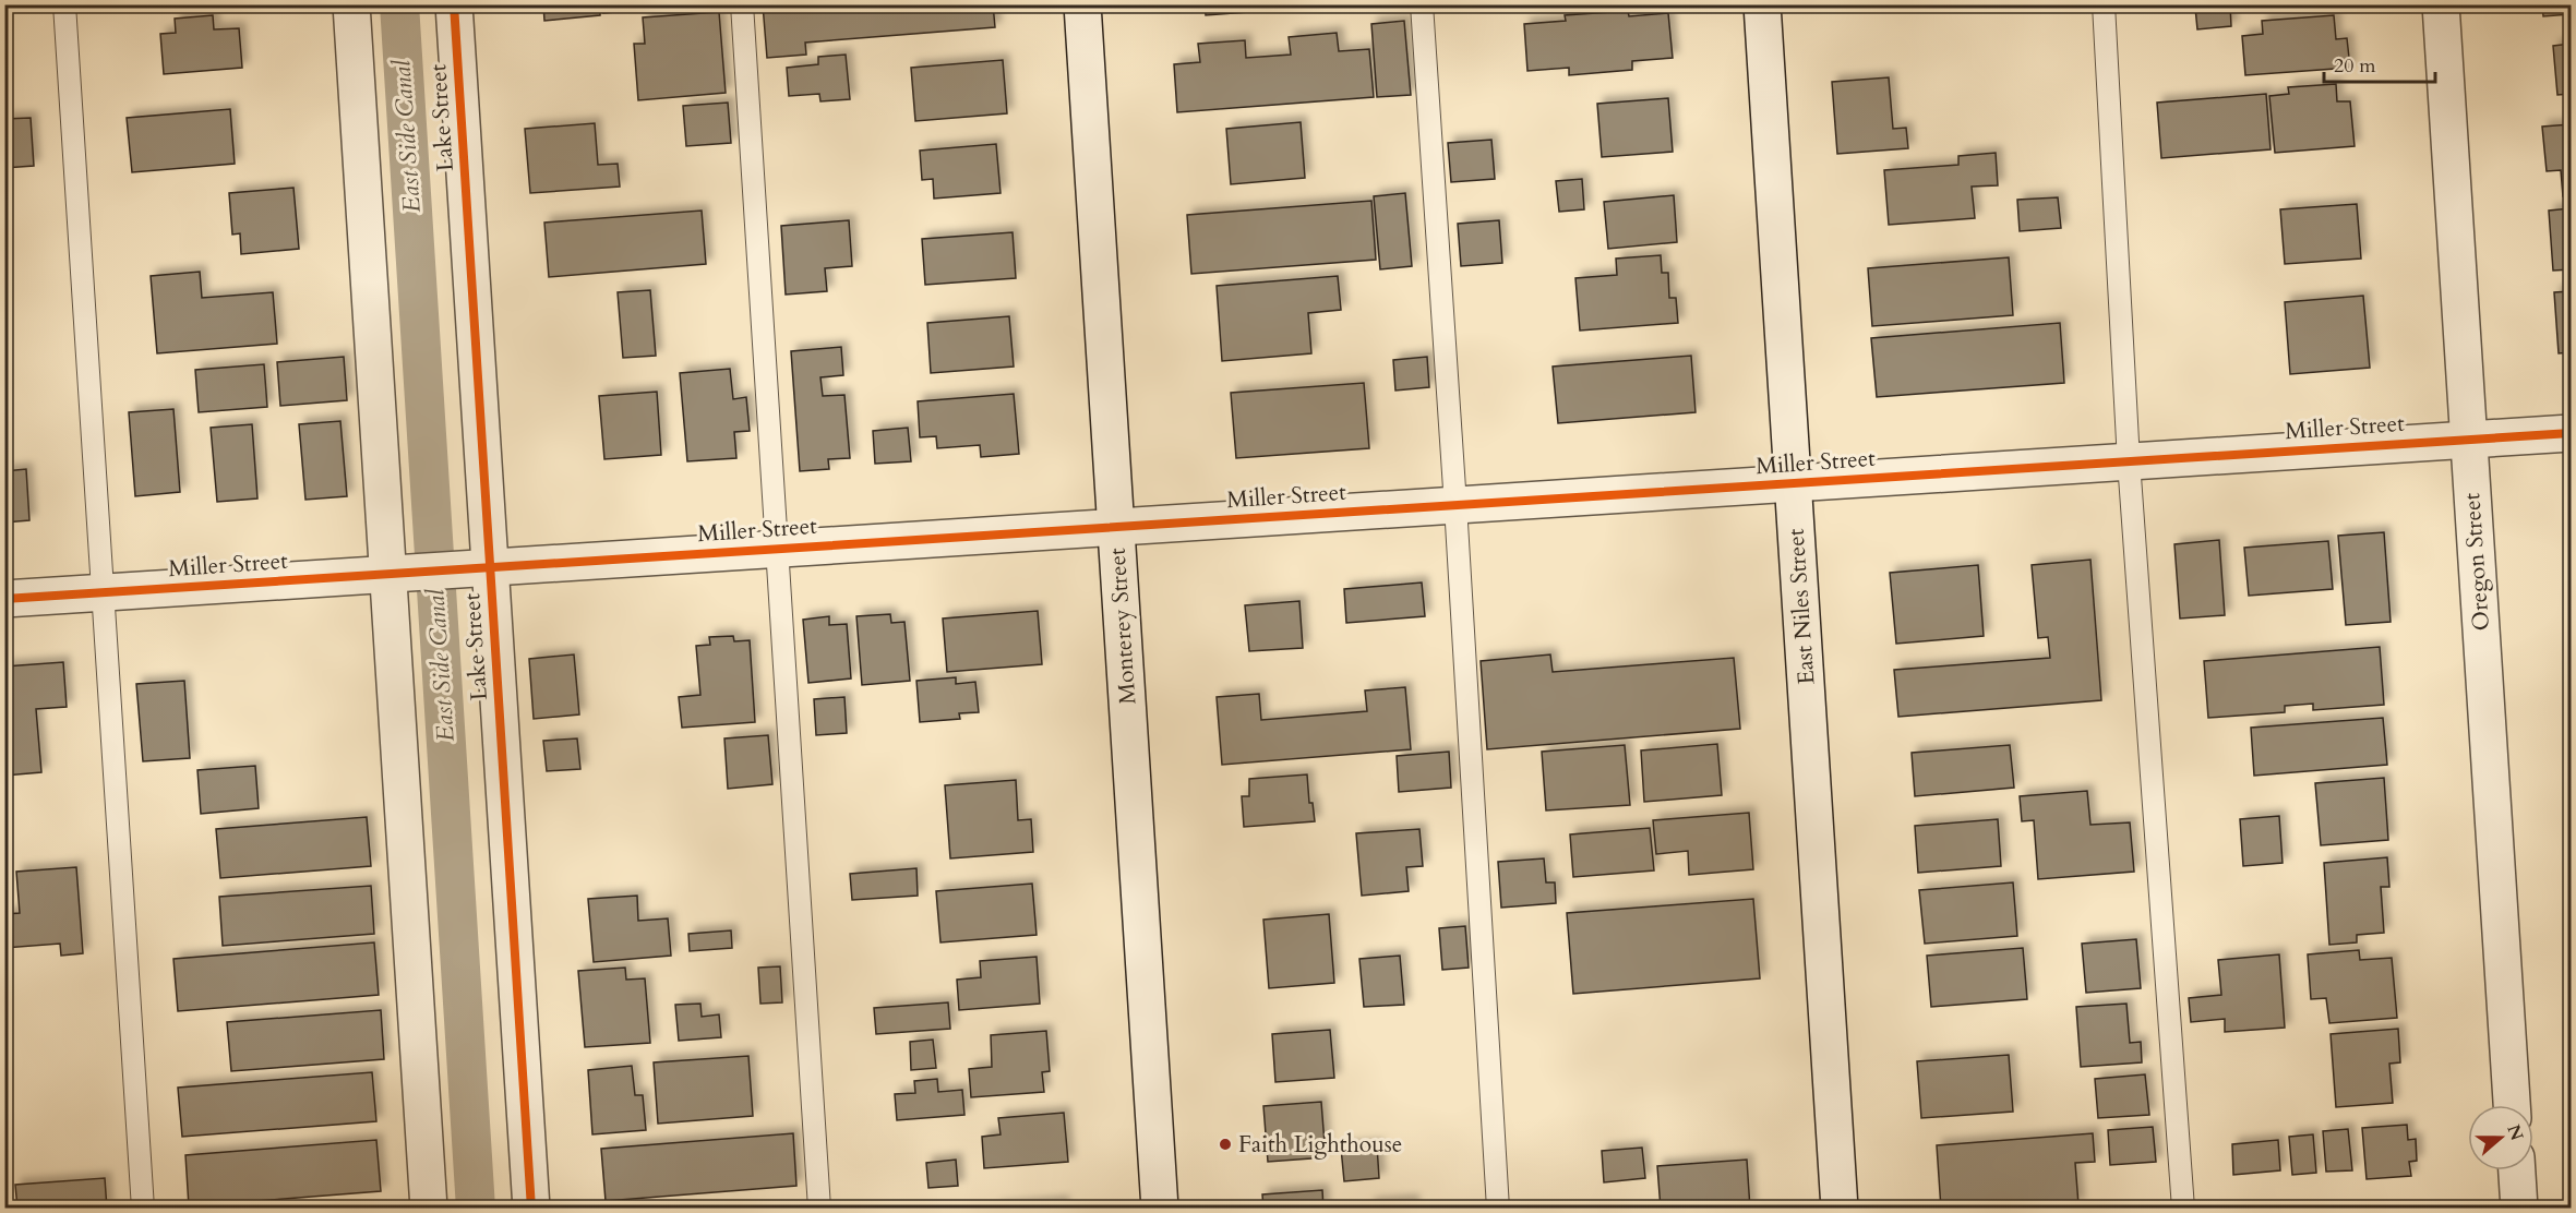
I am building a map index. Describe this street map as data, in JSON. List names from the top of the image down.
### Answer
{
  "streets": {
    "street": [
      "Lake Street",
      "Miller Street",
      "Oregon Street",
      "East Niles Street",
      "Monterey Street"
    ]
  },
  "crossings": [
    ["Lake Street", "Miller Street"],
    ["Miller Street", "Oregon Street"],
    ["Miller Street", "East Niles Street"],
    ["Miller Street", "Monterey Street"]
  ],
  "water": ["East Side Canal"],
  "places": ["Faith Lighthouse"],
  "scale_bar": "20 m",
  "north": "right"
}
